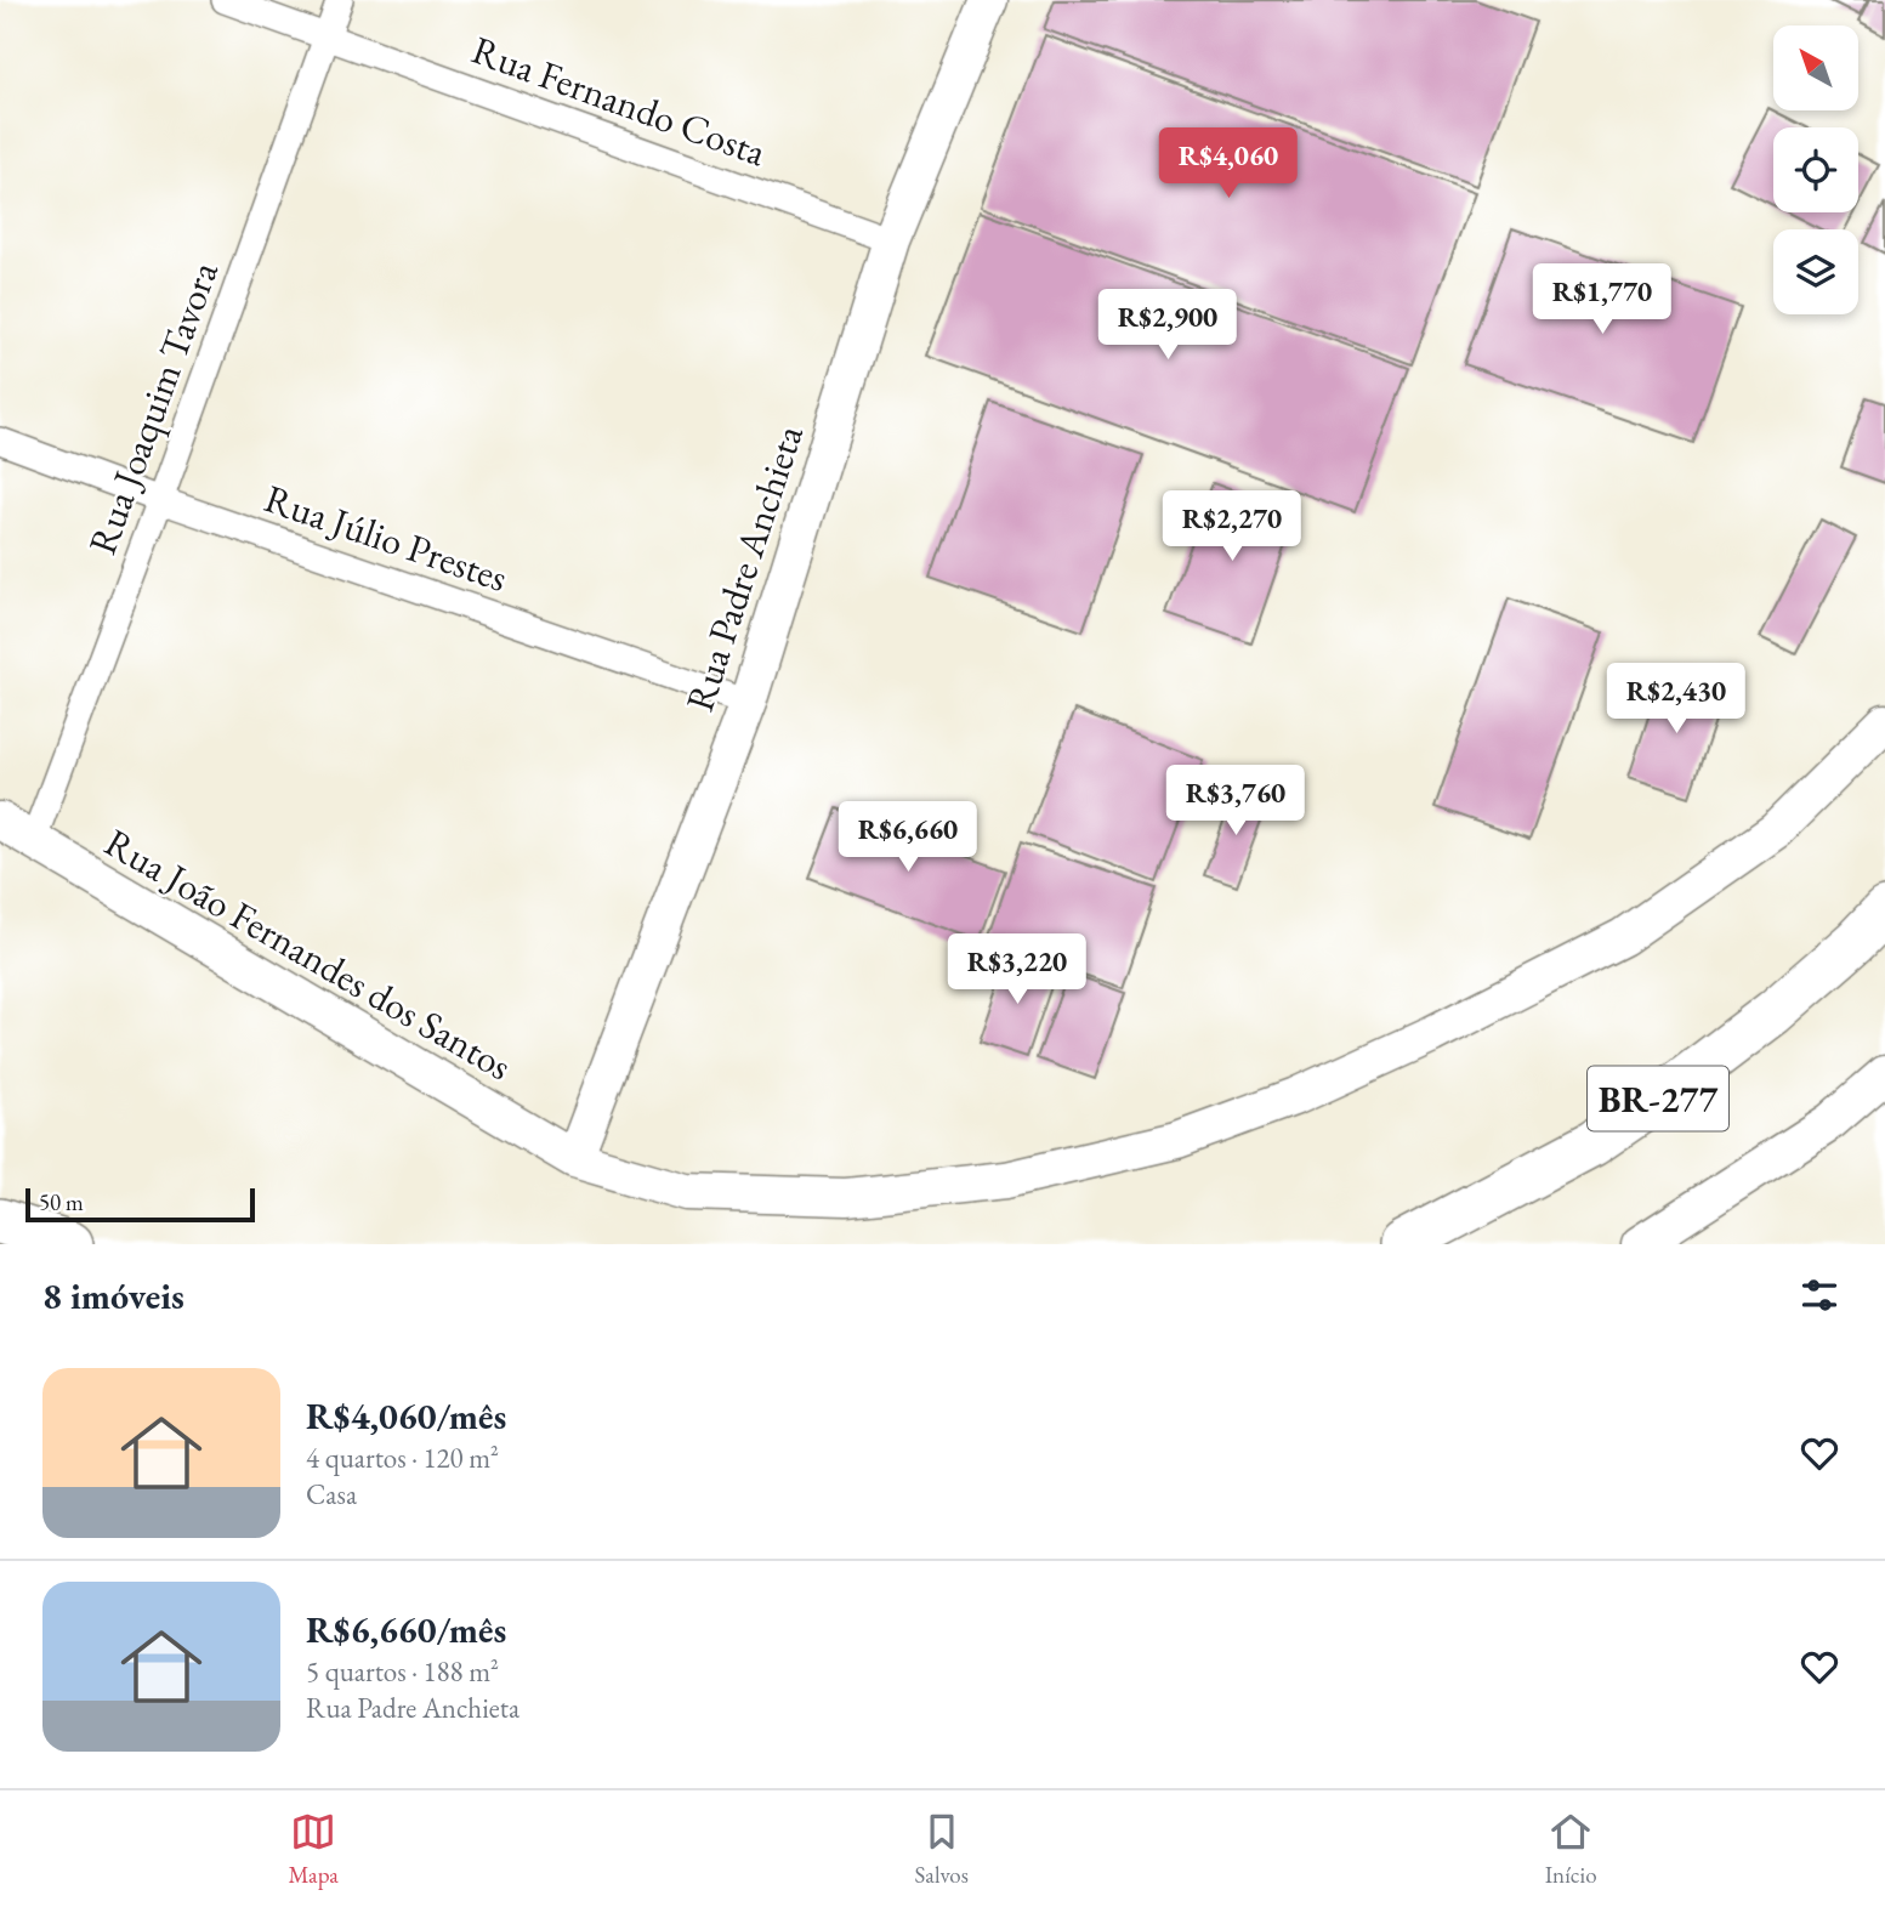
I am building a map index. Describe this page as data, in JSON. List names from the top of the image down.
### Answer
{
  "streets": {
    "highway": ["BR-277"],
    "main road": ["Rua Padre Anchieta", "Rua João Fernandes dos Santos"],
    "street": ["Rua Fernando Costa", "Rua Joaquim Tavora", "Rua Júlio Prestes"]
  },
  "crossings": [
    ["Rua Fernando Costa", "Rua Joaquim Tavora"],
    ["Rua Fernando Costa", "Rua Padre Anchieta"],
    ["Rua Joaquim Tavora", "Rua Júlio Prestes"],
    ["Rua Joaquim Tavora", "Rua João Fernandes dos Santos"],
    ["Rua Júlio Prestes", "Rua Padre Anchieta"],
    ["Rua Padre Anchieta", "Rua João Fernandes dos Santos"]
  ],
  "scale_bar": "50 m",
  "north": "top left",
  "page": {
    "price": [
      "R$4,060",
      "R$1,770",
      "R$2,900",
      "R$2,270",
      "R$2,430",
      "R$3,760",
      "R$6,660",
      "R$3,220"
    ],
    "scale": "50 m",
    "heading": "8 imóveis",
    "list": [
      {
        "name": "R$4,060/mês",
        "note": "4 quartos · 120 m² · Casa"
      },
      {
        "name": "R$6,660/mês",
        "note": "5 quartos · 188 m² · Rua Padre Anchieta"
      }
    ],
    "tabs": ["Mapa", "Salvos", "Início"]
  }
}
